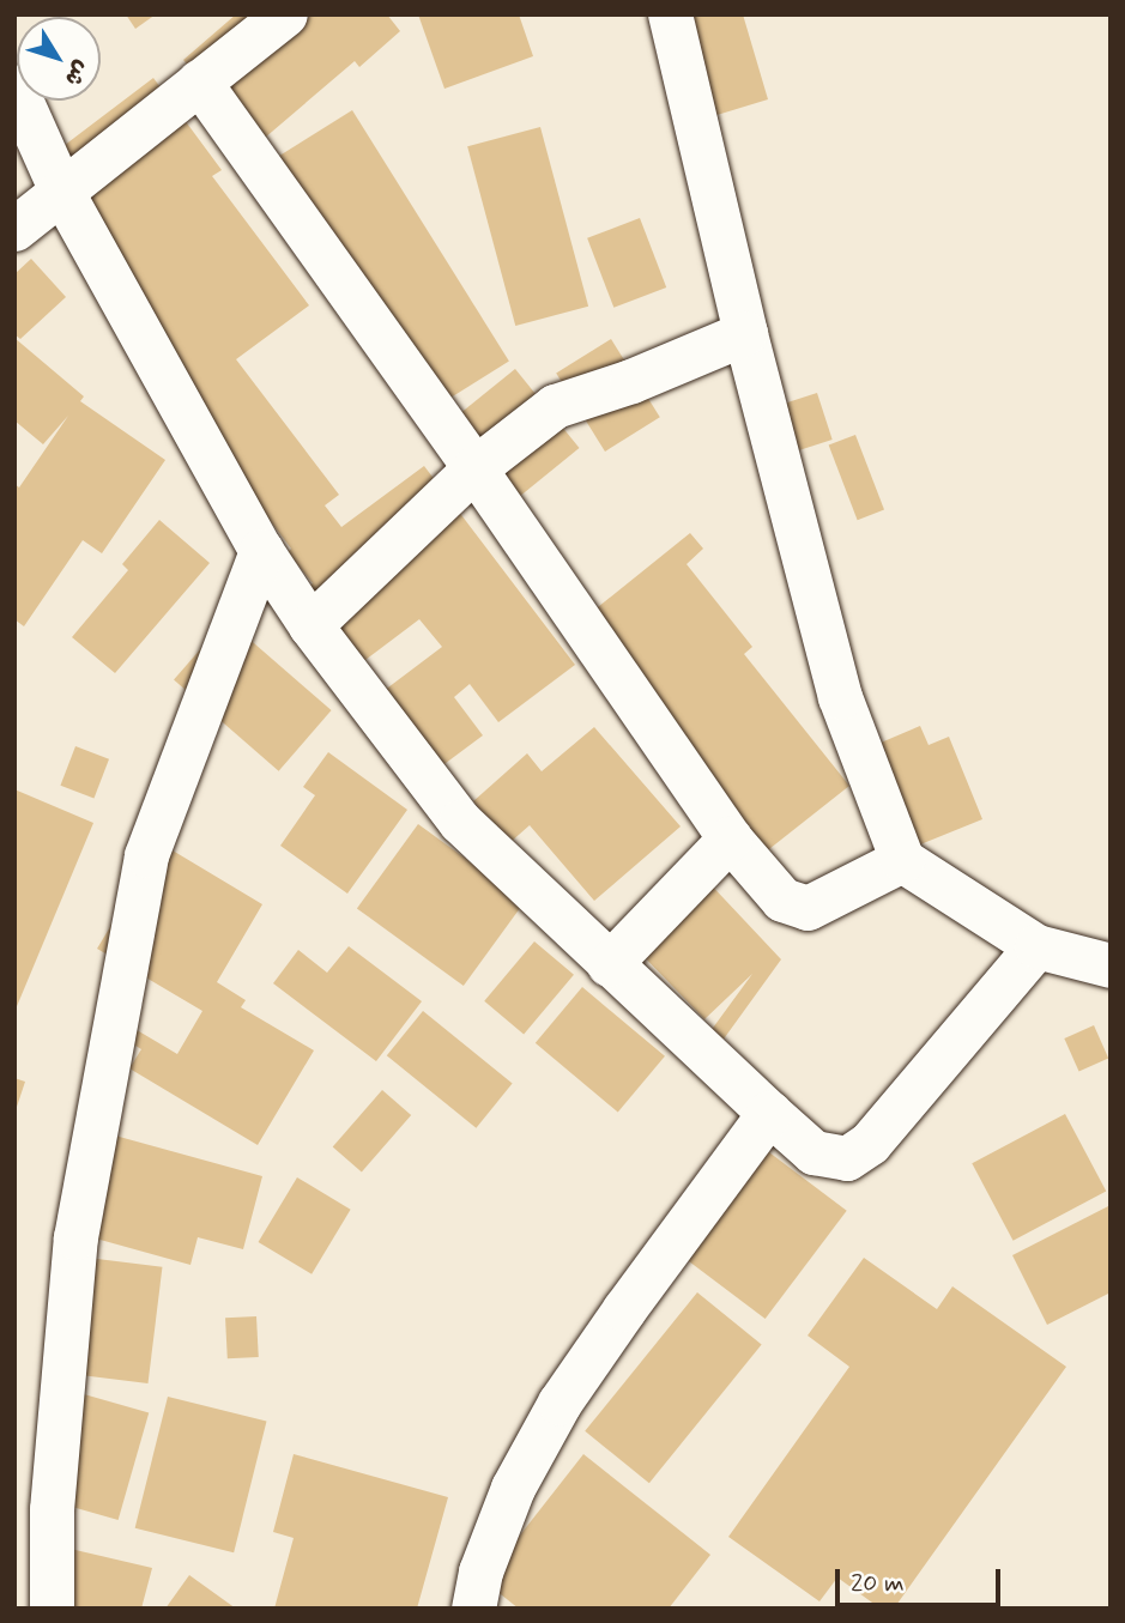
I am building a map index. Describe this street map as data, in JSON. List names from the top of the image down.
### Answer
{
  "scale_bar": "20 m",
  "north": "bottom right"
}
